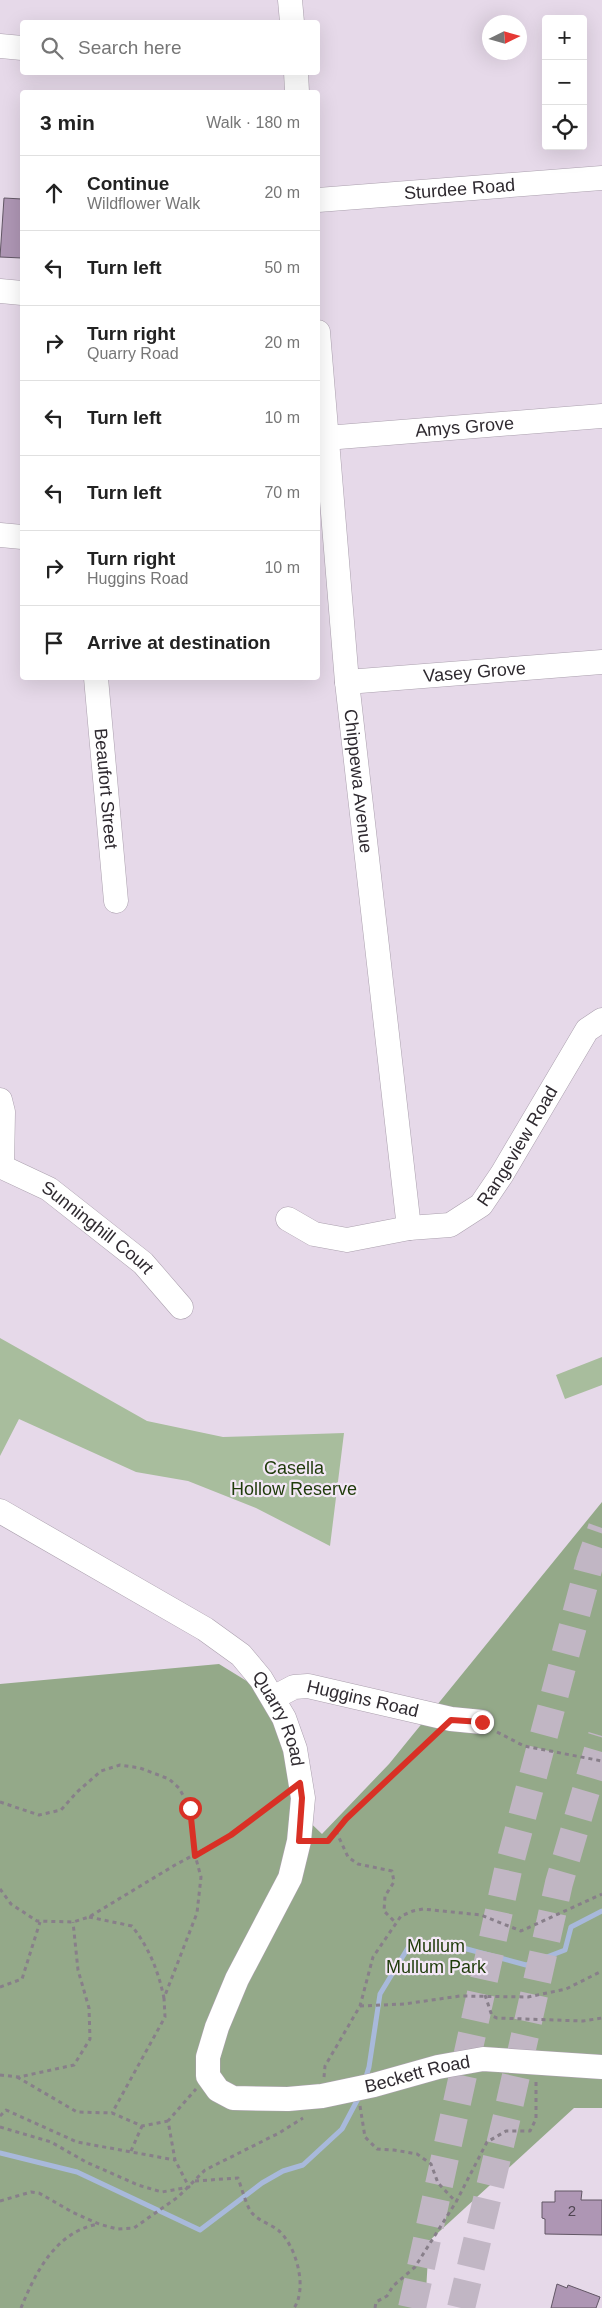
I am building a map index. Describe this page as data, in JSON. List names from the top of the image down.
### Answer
{
  "streets": {
    "street": [
      "Sturdee Road",
      "Amys Grove",
      "Vasey Grove",
      "Chippewa Avenue",
      "Beaufort Street",
      "Rangeview Road",
      "Sunninghill Court",
      "Huggins Road",
      "Quarry Road",
      "Beckett Road"
    ]
  },
  "crossings": [
    ["Amys Grove", "Chippewa Avenue"],
    ["Vasey Grove", "Chippewa Avenue"],
    ["Chippewa Avenue", "Rangeview Road"],
    ["Huggins Road", "Quarry Road"],
    ["Quarry Road", "Beckett Road"]
  ],
  "parks": ["Casella Hollow Reserve", "Mullum Mullum Park"],
  "house_numbers": ["2"],
  "north": "right",
  "page": {
    "map_buttons": ["+", "−"],
    "search": "Search here",
    "heading": ["3 min", "Walk · 180 m"],
    "list": [
      ["Continue", "Wildflower Walk", "20 m"],
      ["Turn left", "50 m"],
      ["Turn right", "Quarry Road", "20 m"],
      ["Turn left", "10 m"],
      ["Turn left", "70 m"],
      ["Turn right", "Huggins Road", "10 m"],
      "Arrive at destination"
    ]
  }
}
